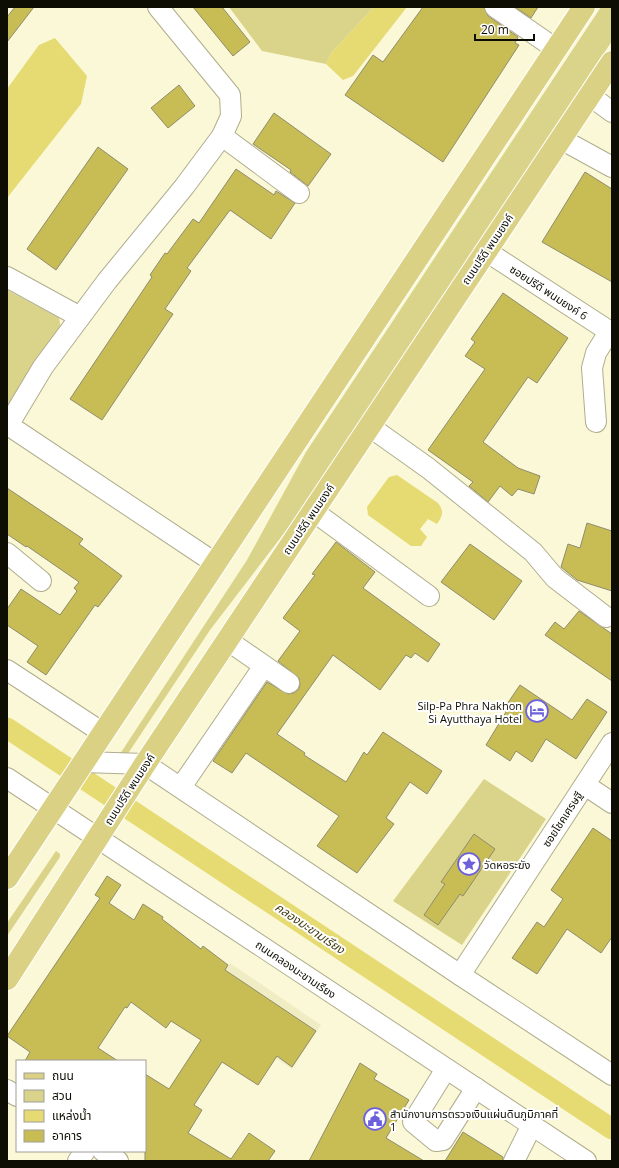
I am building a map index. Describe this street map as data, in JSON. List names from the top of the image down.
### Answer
{
  "streets": {
    "main road": ["ถนนปรีดี พนมยงค์"],
    "street": ["ซอยปรีดี พนมยงค์ 6", "ซอยโชคเศรษฐี", "ถนนคลองมะขามเรียง"]
  },
  "crossings": [
    ["ถนนปรีดี พนมยงค์", "ซอยปรีดี พนมยงค์ 6"],
    ["ถนนปรีดี พนมยงค์", "ถนนคลองมะขามเรียง"]
  ],
  "water": ["คลองมะขามเรียง"],
  "places": {
    "hotel": ["Silp-Pa Phra Nakhon Si Ayutthaya Hotel"],
    "place": ["วัดหอระฆัง"],
    "public building": ["สำนักงานการตรวจเงินแผ่นดินภูมิภาคที่ 1"]
  },
  "legend": [
    "ถนน",
    "สวน",
    "แหล่งน้ำ",
    "อาคาร"
  ],
  "scale_bar": "20 m"
}
